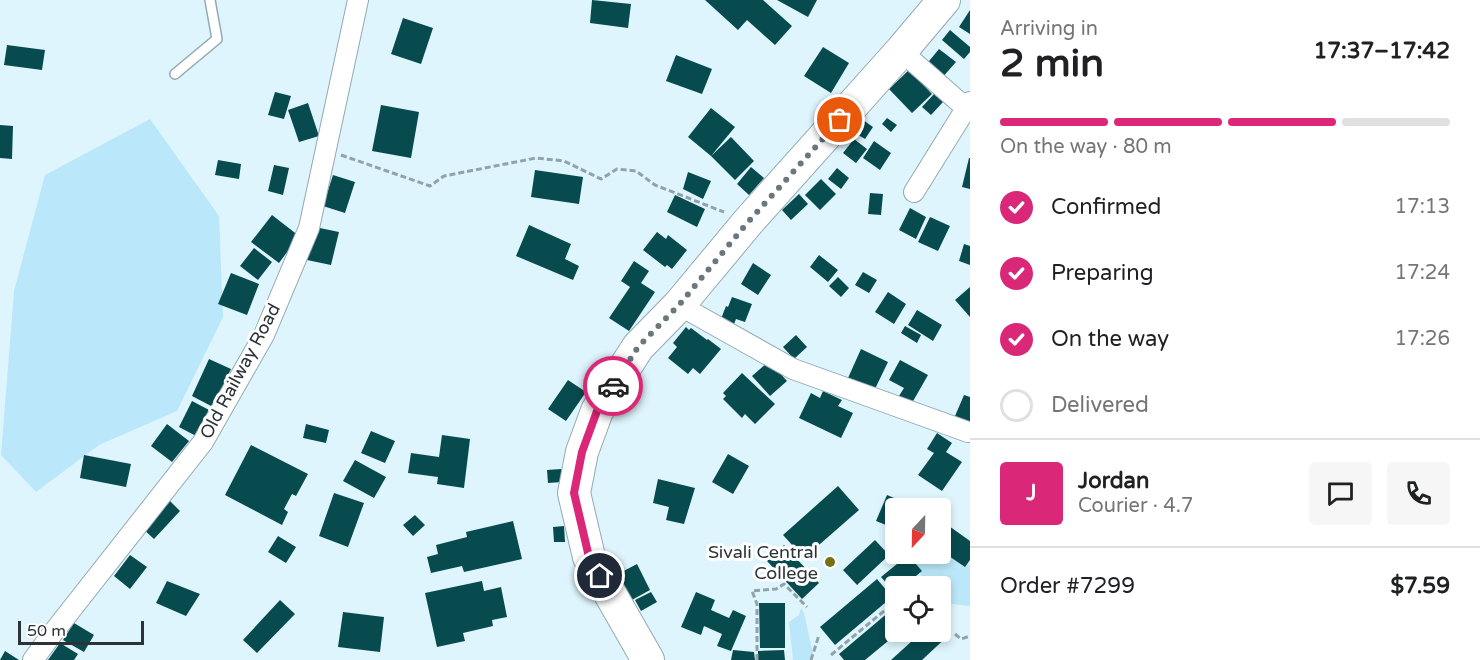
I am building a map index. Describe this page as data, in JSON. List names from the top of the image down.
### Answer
{
  "streets": {
    "street": ["Old Railway Road"]
  },
  "places": ["Sivali Central College"],
  "scale_bar": "50 m",
  "north": "bottom",
  "page": {
    "heading": ["2 min", "Arriving in", "17:37–17:42"],
    "panel": [
      "Jordan",
      "Courier · 4.7",
      "Order #7299",
      "$7.59"
    ],
    "bar": "On the way · 80 m",
    "list": [
      ["Confirmed", "17:13"],
      ["Preparing", "17:24"],
      ["On the way", "17:26"],
      "Delivered"
    ],
    "round": "J",
    "scale": "50 m"
  }
}
